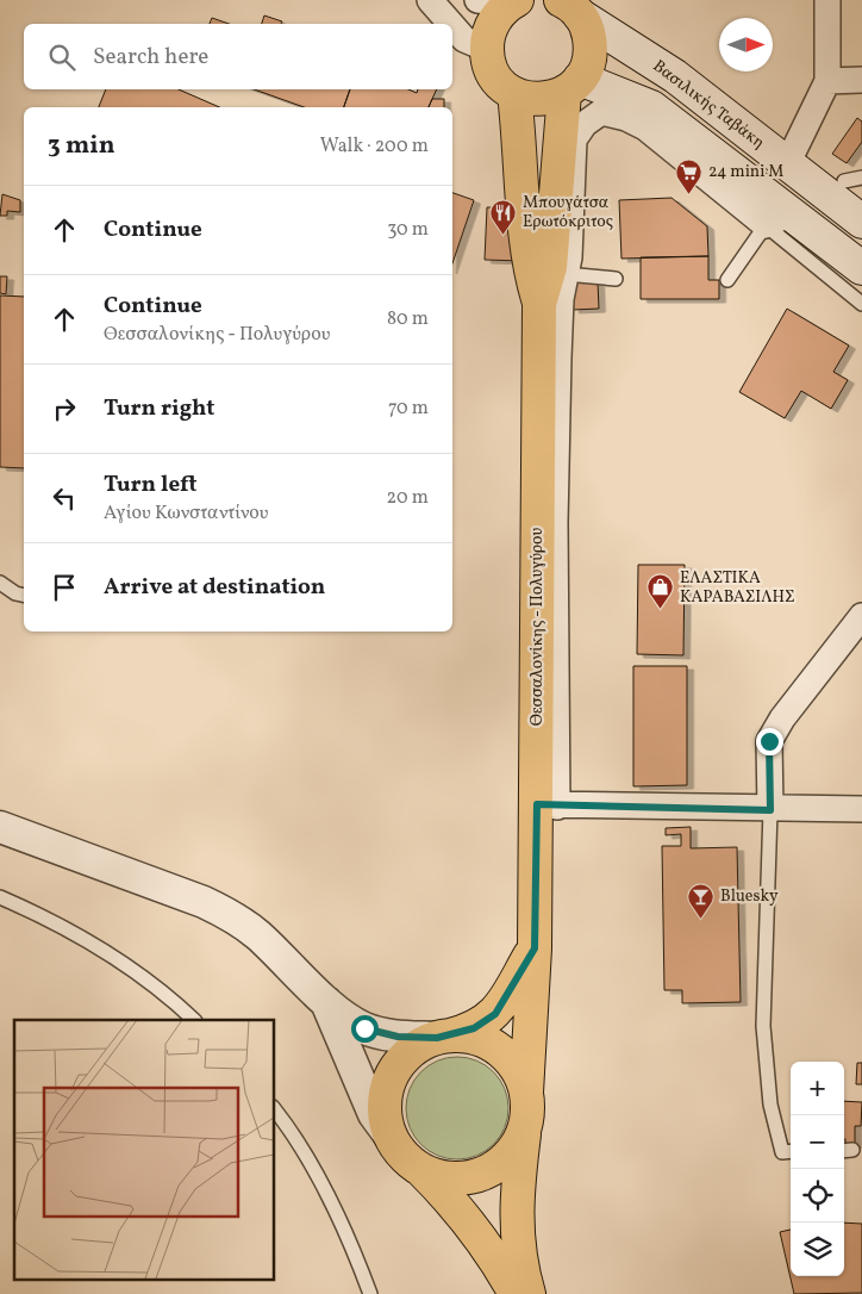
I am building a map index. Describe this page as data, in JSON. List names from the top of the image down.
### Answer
{
  "streets": {
    "main road": ["Βασιλικής Ταβάκη", "Θεσσαλονίκης - Πολυγύρου"]
  },
  "crossings": [
    ["Βασιλικής Ταβάκη", "Θεσσαλονίκης - Πολυγύρου"]
  ],
  "places": {
    "supermarket": ["24 mini M"],
    "restaurant": ["Μπουγάτσα Ερωτόκριτος"],
    "shop": ["ΕΛΑΣΤΙΚΑ ΚΑΡΑΒΑΣΙΛΗΣ"],
    "bar": ["Bluesky"]
  },
  "north": "right",
  "page": {
    "search": "Search here",
    "heading": ["3 min", "Walk · 200 m"],
    "list": [
      ["Continue", "30 m"],
      ["Continue", "Θεσσαλονίκης - Πολυγύρου", "80 m"],
      ["Turn right", "70 m"],
      ["Turn left", "Αγίου Κωνσταντίνου", "20 m"],
      "Arrive at destination"
    ],
    "map_buttons": ["+", "−"]
  }
}
